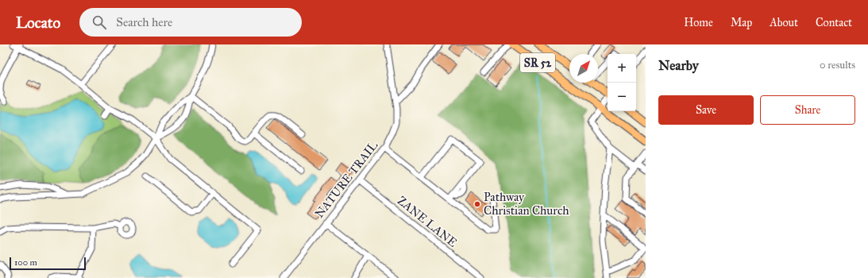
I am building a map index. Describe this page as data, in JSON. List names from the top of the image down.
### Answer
{
  "streets": {
    "main road": ["SR 52"],
    "street": ["NATURE TRAIL", "ZANE LANE"]
  },
  "crossings": [
    ["NATURE TRAIL", "ZANE LANE"]
  ],
  "places": ["Pathway Christian Church"],
  "scale_bar": "100 m",
  "north": "top right",
  "page": {
    "header": "Locato",
    "search": "Search here",
    "nav": [
      "Home",
      "Map",
      "About",
      "Contact"
    ],
    "heading": ["Nearby", "0 results"],
    "map_buttons": ["+", "−"],
    "buttons": ["Save", "Share"],
    "scale": "100 m"
  }
}
